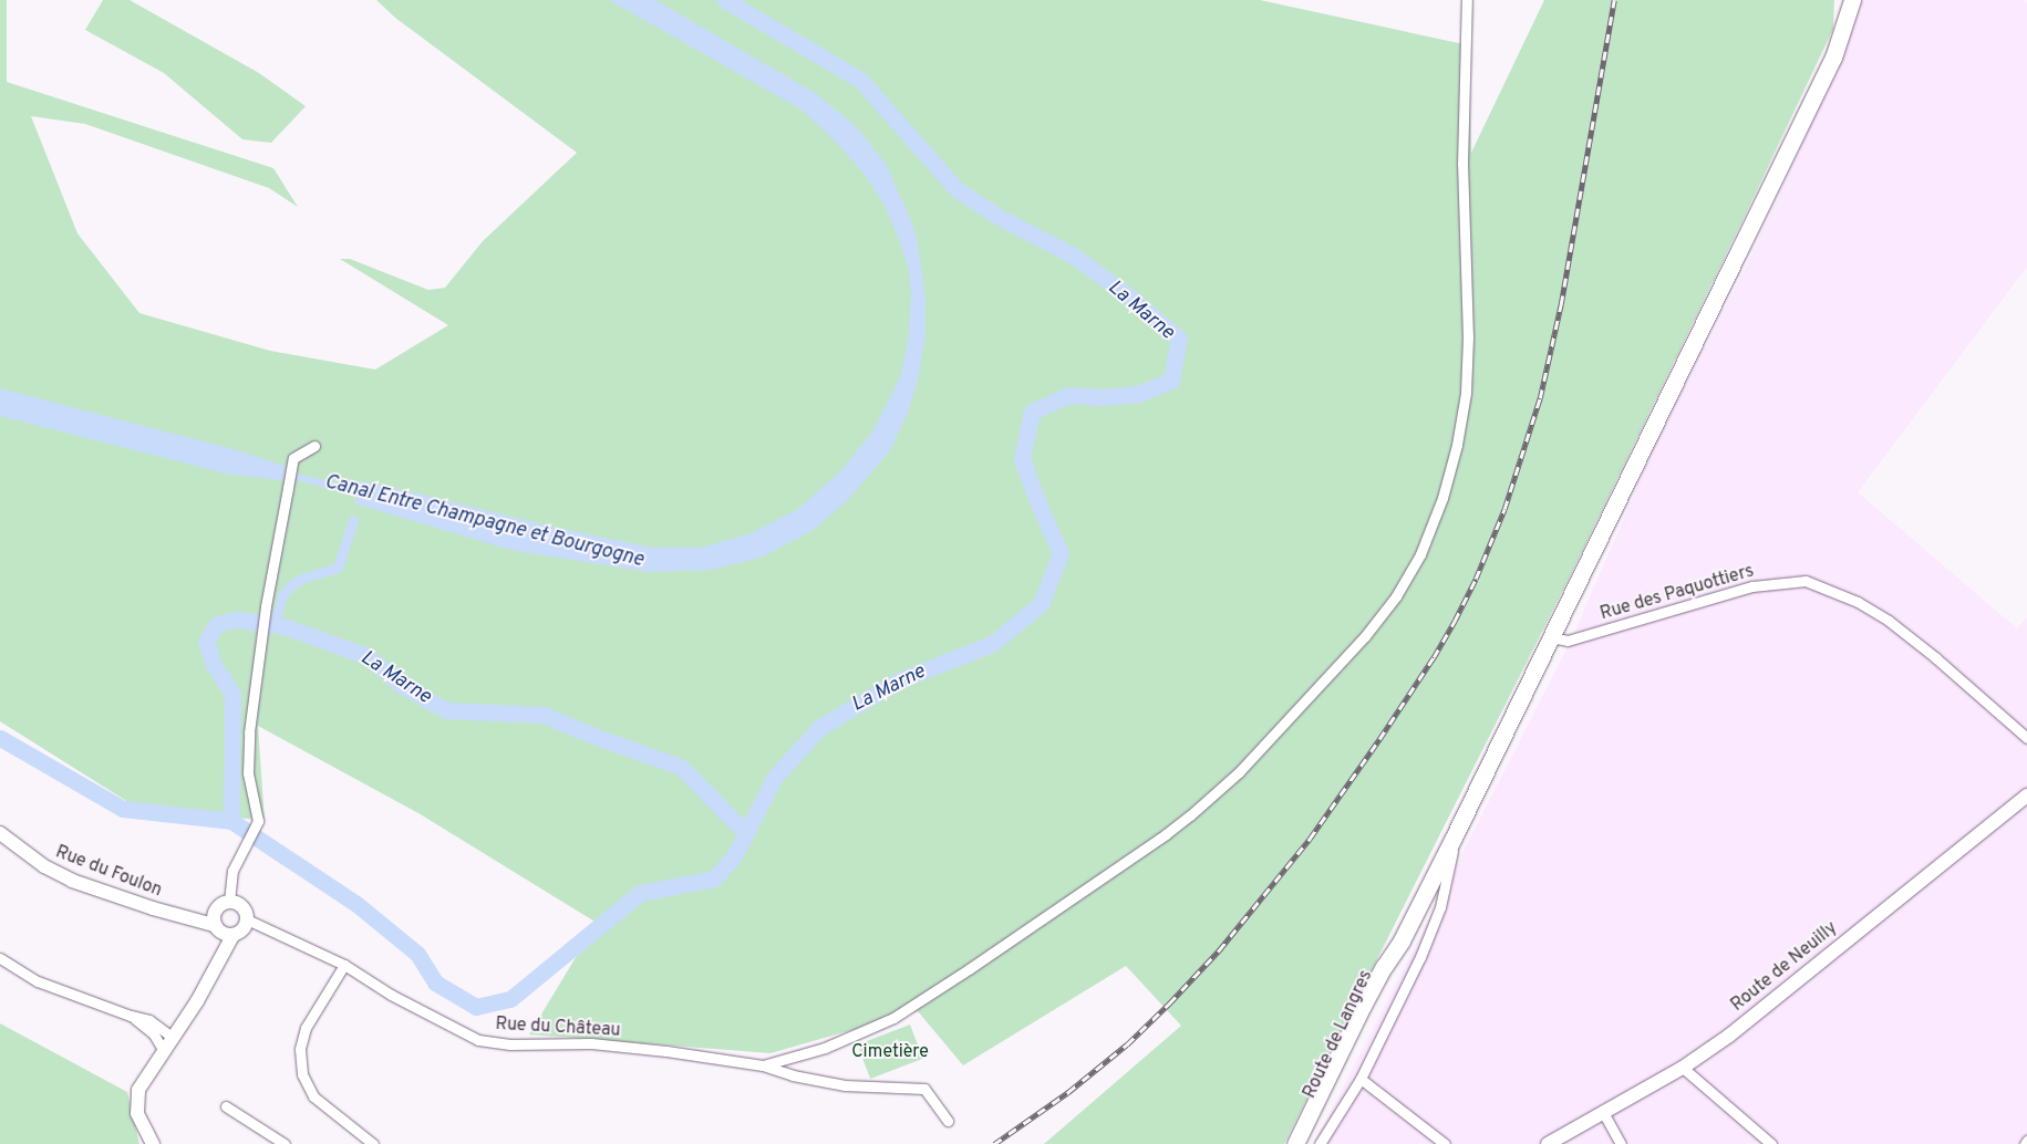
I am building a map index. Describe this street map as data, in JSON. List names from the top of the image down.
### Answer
{
  "streets": {
    "main road": ["Rue du Foulon", "Route de Neuilly", "Route de Langres"],
    "street": ["Rue des Paquottiers", "Rue du Château"]
  },
  "crossings": [
    ["Rue du Foulon", "Rue du Château"]
  ],
  "water": ["La Marne", "Canal Entre Champagne et Bourgogne"],
  "parks": ["Cimetière"]
}
